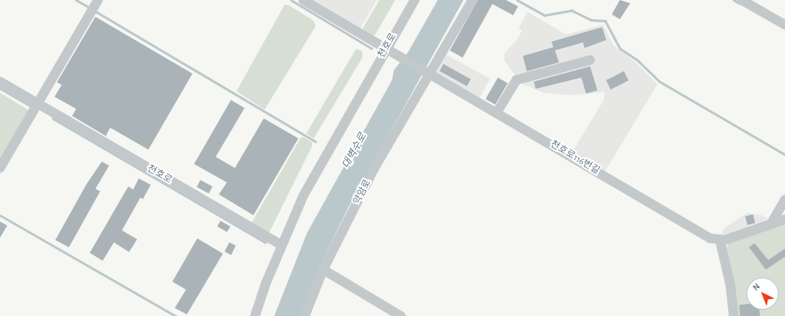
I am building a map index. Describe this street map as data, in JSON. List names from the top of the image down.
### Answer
{
  "streets": {
    "street": ["천호로", "천호로116번길", "약암로"]
  },
  "crossings": [
    ["천호로", "천호로116번길"],
    ["천호로116번길", "약암로"]
  ],
  "water": ["대벽수로"],
  "north": "top left"
}
